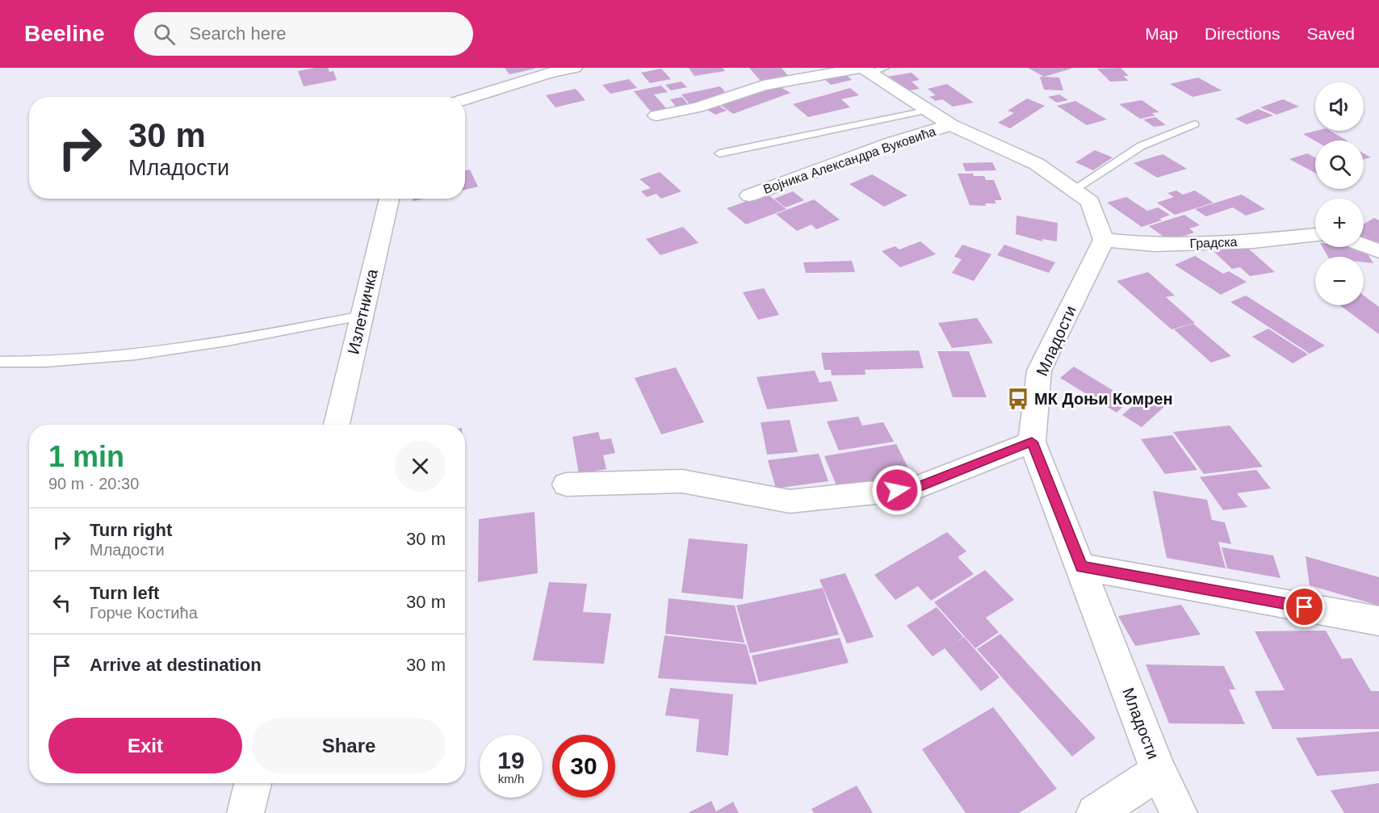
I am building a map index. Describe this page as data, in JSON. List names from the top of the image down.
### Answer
{
  "streets": {
    "street": [
      "Војника Александра Вуковића",
      "Градска",
      "Излетничка",
      "Младости"
    ]
  },
  "crossings": [
    ["Градска", "Младости"]
  ],
  "places": {
    "bus stop": ["МК Доњи Комрен"]
  },
  "page": {
    "header": "Beeline",
    "search": "Search here",
    "nav": ["Map", "Directions", "Saved"],
    "map_buttons": ["+", "−"],
    "turn": ["30 m", "Младости"],
    "heading": ["1 min", "90 m · 20:30"],
    "list": [
      {
        "name": "Turn right",
        "note": "Младости",
        "value": "30 m"
      },
      {
        "name": "Turn left",
        "note": "Горче Костића",
        "value": "30 m"
      },
      {
        "name": "Arrive at destination",
        "value": "30 m"
      }
    ],
    "buttons": ["Exit", "Share"],
    "speed": "19 km/h",
    "limit": "30"
  }
}
